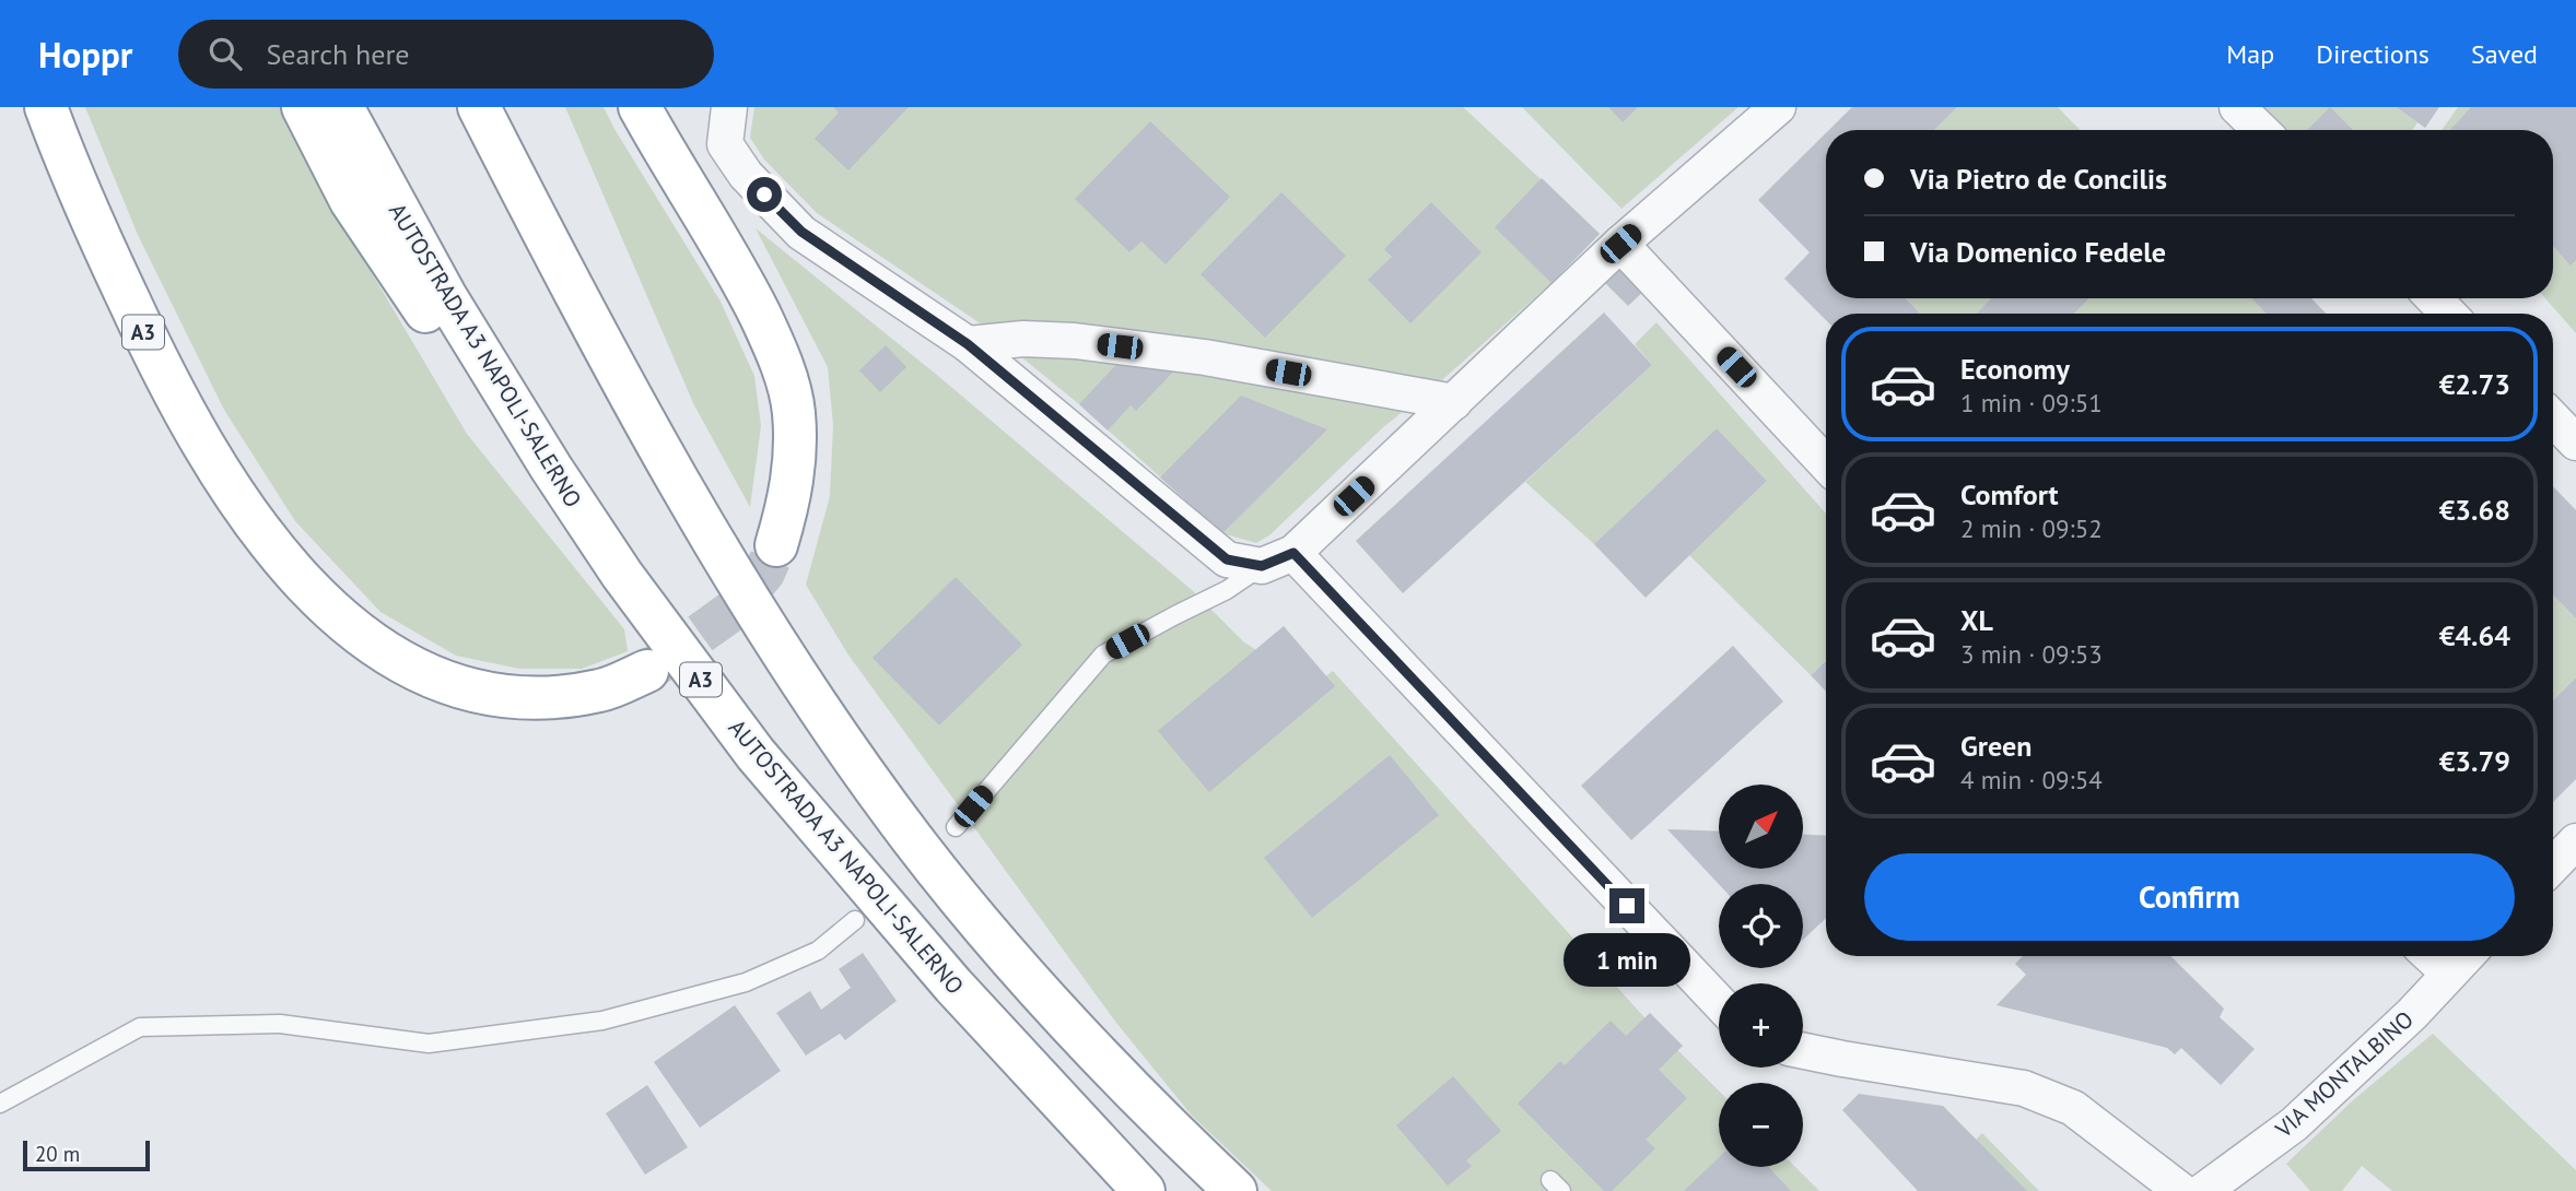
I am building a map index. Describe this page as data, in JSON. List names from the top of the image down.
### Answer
{
  "streets": {
    "highway": ["A3", "AUTOSTRADA A3 NAPOLI-SALERNO"],
    "street": ["VIA MONTALBINO"]
  },
  "crossings": [
    ["A3", "AUTOSTRADA A3 NAPOLI-SALERNO"]
  ],
  "scale_bar": "20 m",
  "north": "top right",
  "page": {
    "header": "Hoppr",
    "search": "Search here",
    "nav": ["Map", "Directions", "Saved"],
    "banner": ["Via Pietro de Concilis", "Via Domenico Fedele"],
    "list": [
      {
        "name": "Economy",
        "note": "1 min · 09:51",
        "value": "€2.73"
      },
      {
        "name": "Comfort",
        "note": "2 min · 09:52",
        "value": "€3.68"
      },
      {
        "name": "XL",
        "note": "3 min · 09:53",
        "value": "€4.64"
      },
      {
        "name": "Green",
        "note": "4 min · 09:54",
        "value": "€3.79"
      }
    ],
    "map_buttons": ["+", "−"],
    "buttons": "Confirm",
    "bubble": "1 min",
    "scale": "20 m"
  }
}
